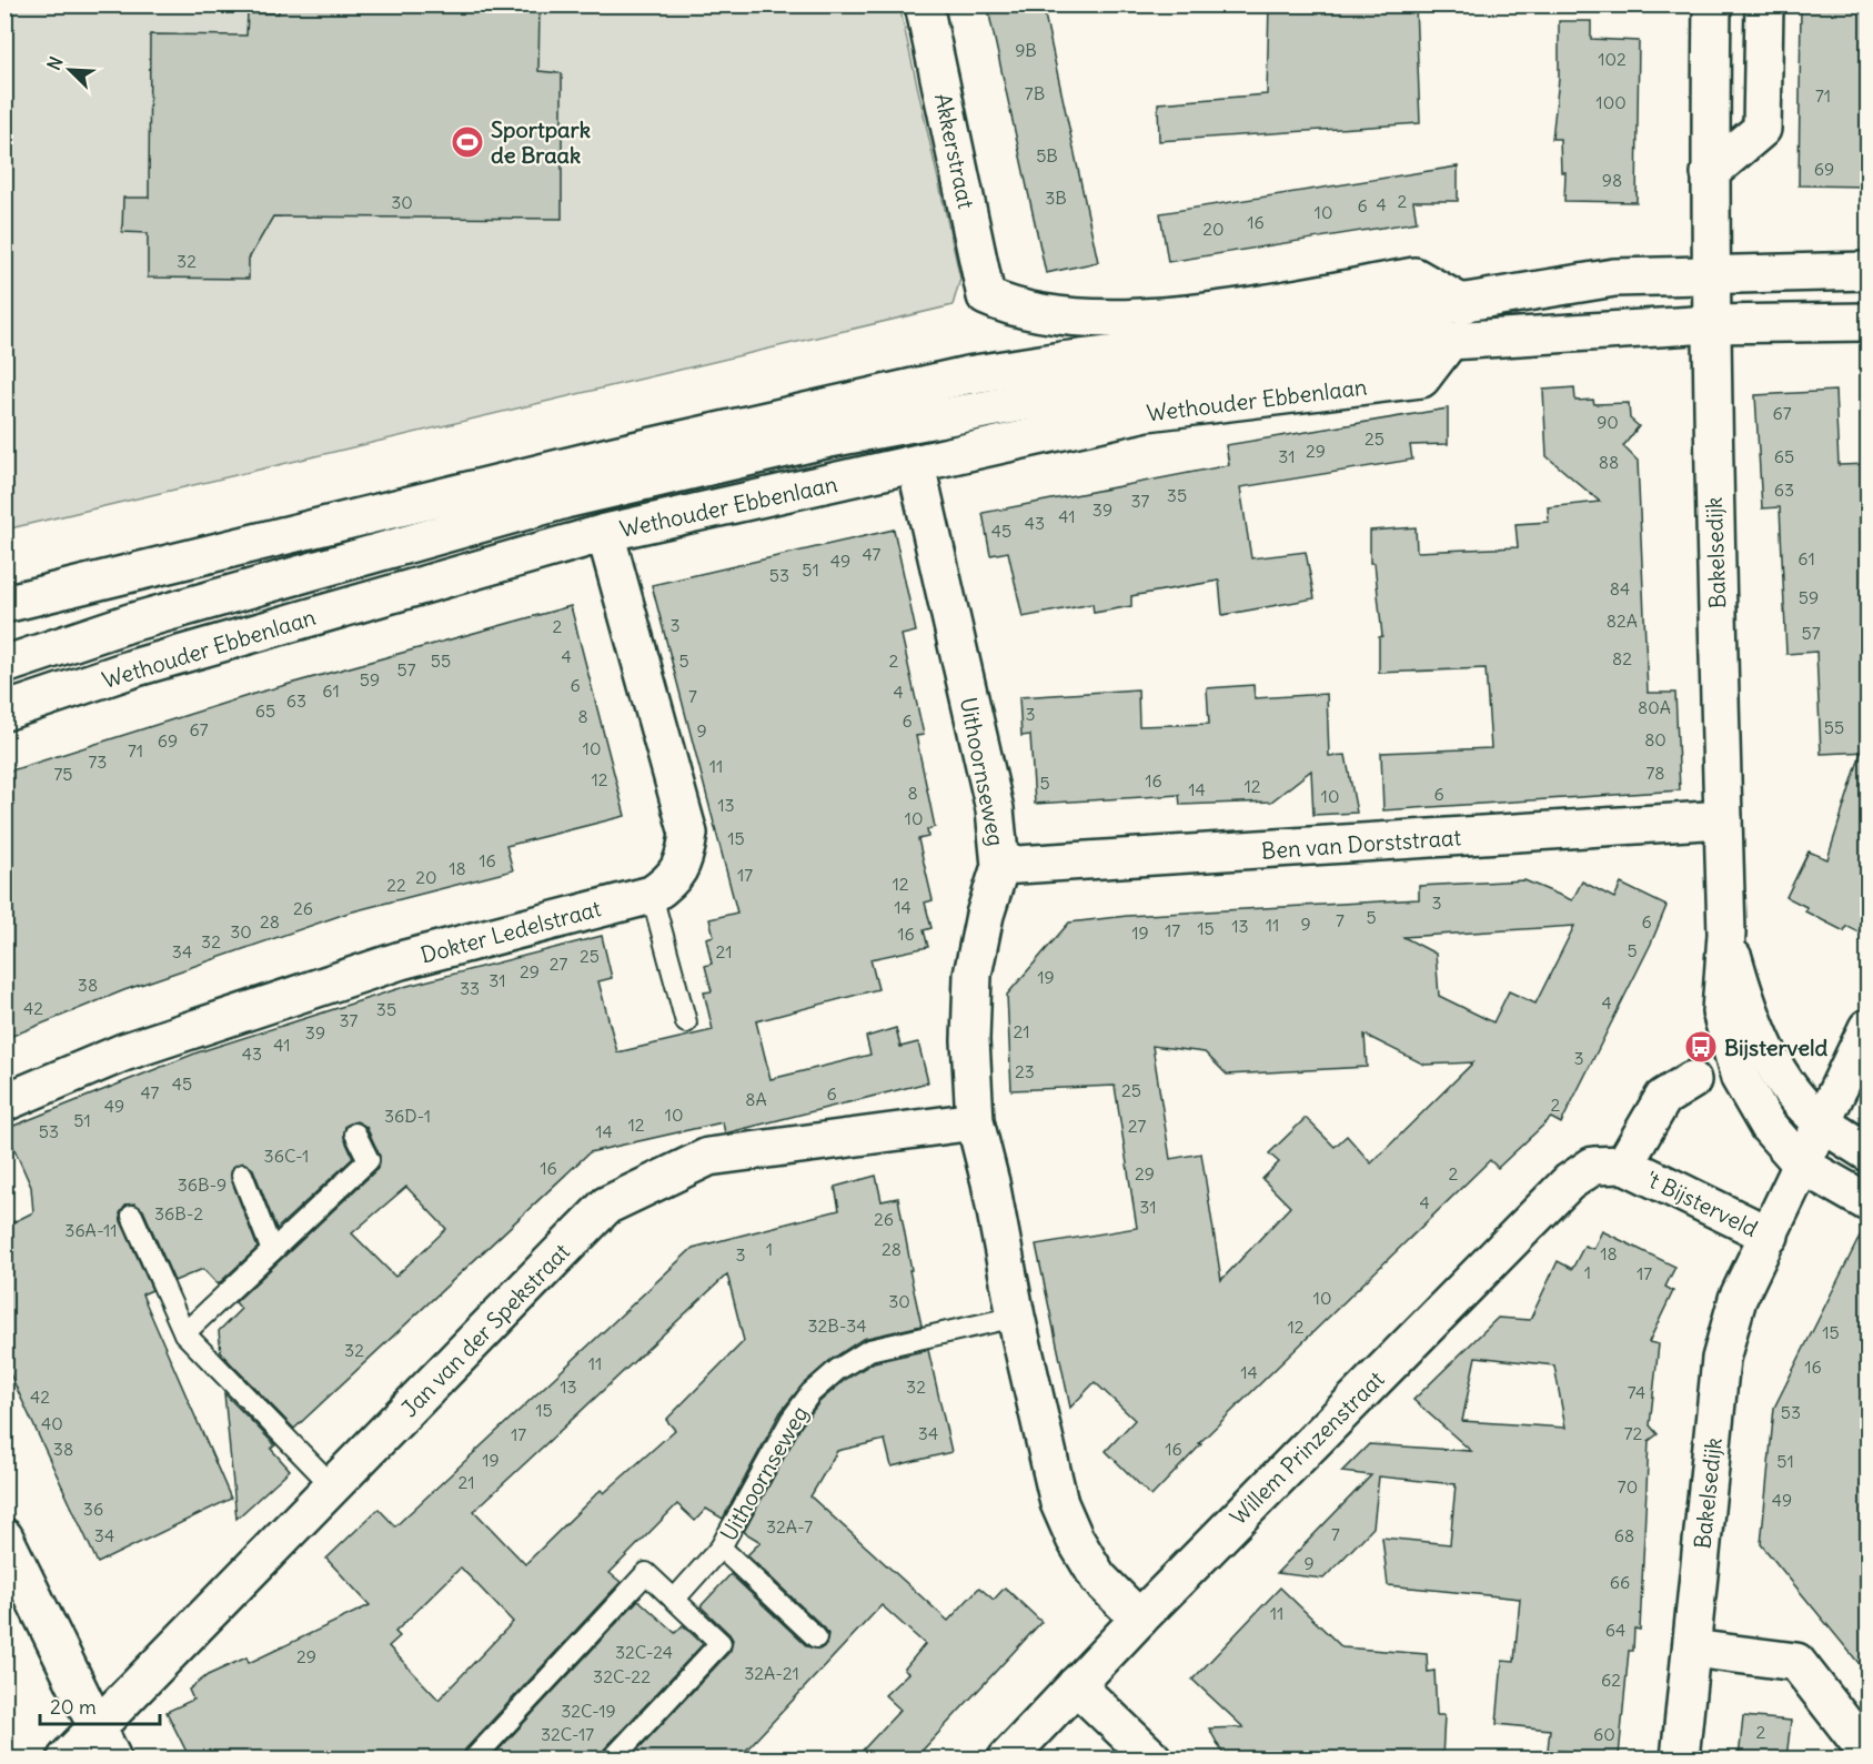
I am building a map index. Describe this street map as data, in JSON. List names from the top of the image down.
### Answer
{
  "streets": {
    "street": [
      "Akkerstraat",
      "Wethouder Ebbenlaan",
      "Bakelsedijk",
      "Uithoornseweg",
      "Ben van Dorststraat",
      "Dokter Ledelstraat",
      "'t Bijsterveld",
      "Jan van der Spekstraat",
      "Willem Prinzenstraat"
    ]
  },
  "crossings": [
    ["Wethouder Ebbenlaan", "Bakelsedijk"],
    ["Wethouder Ebbenlaan", "Uithoornseweg"],
    ["Wethouder Ebbenlaan", "Dokter Ledelstraat"],
    ["Bakelsedijk", "Ben van Dorststraat"],
    ["Bakelsedijk", "'t Bijsterveld"],
    ["Uithoornseweg", "Ben van Dorststraat"],
    ["Uithoornseweg", "Jan van der Spekstraat"],
    ["Uithoornseweg", "Willem Prinzenstraat"],
    ["'t Bijsterveld", "Willem Prinzenstraat"]
  ],
  "places": {
    "sports": ["Sportpark de Braak"],
    "bus stop": ["Bijsterveld"]
  },
  "house_numbers": [
    "9B",
    "102",
    "7B",
    "71",
    "100",
    "5B",
    "69",
    "98",
    "3B",
    "2",
    "30",
    "4",
    "6",
    "10",
    "16",
    "20",
    "32",
    "67",
    "90",
    "25",
    "29",
    "31",
    "65",
    "88",
    "63",
    "35",
    "37",
    "39",
    "41",
    "43",
    "45",
    "47",
    "61",
    "49",
    "51",
    "53",
    "84",
    "59",
    "82A",
    "3",
    "2",
    "57",
    "4",
    "82",
    "55",
    "5",
    "2",
    "57",
    "59",
    "6",
    "61",
    "4",
    "7",
    "63",
    "80A",
    "65",
    "3",
    "8",
    "6",
    "55",
    "67",
    "9",
    "80",
    "69",
    "10",
    "71",
    "73",
    "11",
    "78",
    "75",
    "12",
    "16",
    "5",
    "12",
    "14",
    "8",
    "6",
    "10",
    "13",
    "10",
    "15",
    "16",
    "18",
    "17",
    "20",
    "12",
    "22",
    "3",
    "14",
    "26",
    "5",
    "7",
    "28",
    "6",
    "9",
    "11",
    "13",
    "15",
    "17",
    "30",
    "19",
    "16",
    "32",
    "5",
    "34",
    "21",
    "25",
    "27",
    "29",
    "19",
    "31",
    "38",
    "33",
    "4",
    "42",
    "35",
    "37",
    "21",
    "39",
    "41",
    "43",
    "3",
    "23",
    "45",
    "25",
    "47",
    "6",
    "8A",
    "2",
    "49",
    "10",
    "36D-1",
    "51",
    "12",
    "27",
    "53",
    "14",
    "36C-1",
    "16",
    "29",
    "2",
    "36B-9",
    "4",
    "31",
    "36B-2",
    "26",
    "36A-11",
    "1",
    "28",
    "18",
    "3",
    "1",
    "17",
    "10",
    "30",
    "32B-34",
    "12",
    "15",
    "32",
    "11",
    "16",
    "14",
    "13",
    "32",
    "74",
    "42",
    "15",
    "53",
    "40",
    "34",
    "72",
    "17",
    "38",
    "16",
    "19",
    "51",
    "21",
    "70",
    "49",
    "36",
    "32A-7",
    "7",
    "34",
    "68",
    "9",
    "66",
    "11",
    "64",
    "32C-24",
    "29",
    "32A-21",
    "32C-22",
    "62",
    "32C-19",
    "2",
    "32C-17",
    "60"
  ],
  "scale_bar": "20 m",
  "north": "top left"
}
